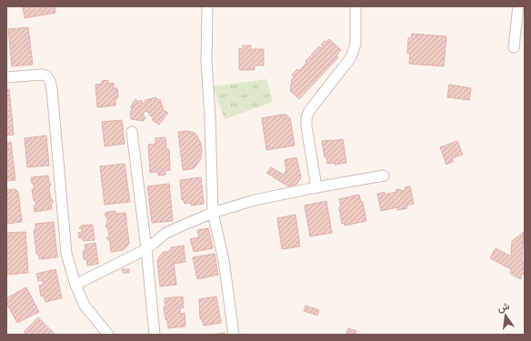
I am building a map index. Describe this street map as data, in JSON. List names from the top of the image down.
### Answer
{
  "north": "top"
}
